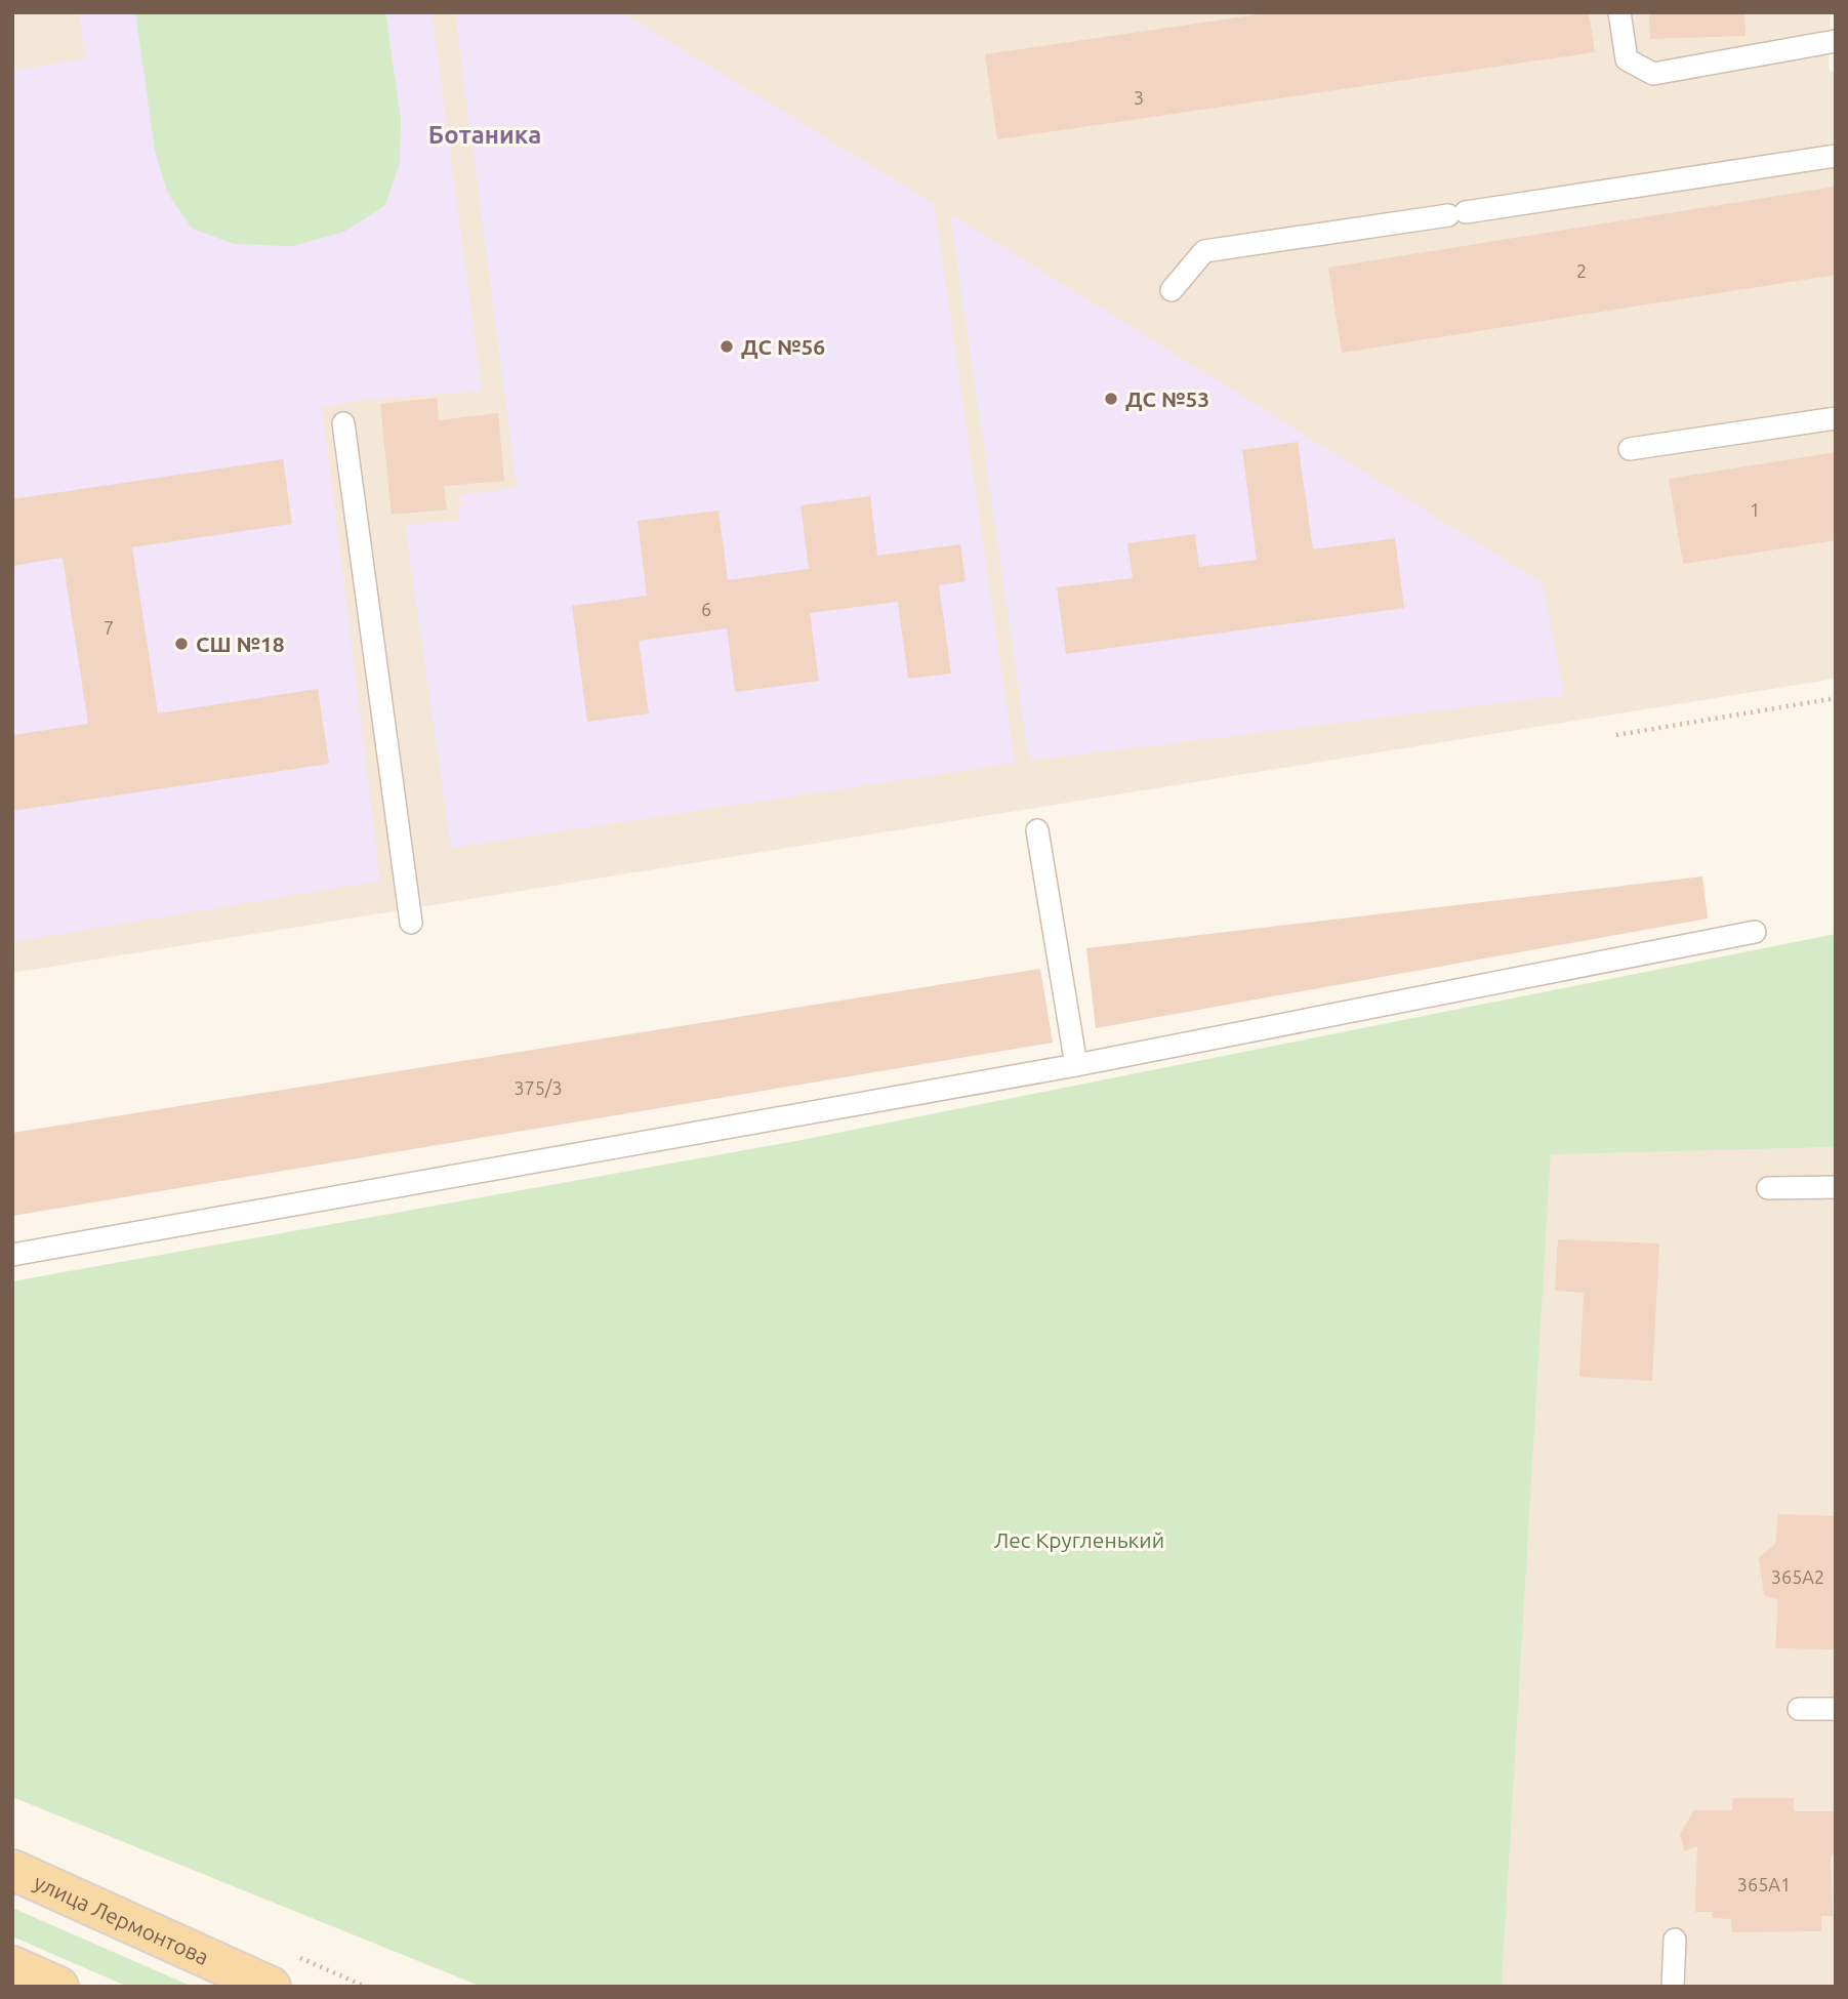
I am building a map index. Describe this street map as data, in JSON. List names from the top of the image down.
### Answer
{
  "streets": {
    "main road": ["улица Лермонтова"]
  },
  "districts": ["Ботаника"],
  "parks": ["Лес Кругленький"],
  "places": ["ДС №56", "ДС №53", "СШ №18"],
  "house_numbers": [
    "3",
    "2",
    "1",
    "6",
    "7",
    "375/3",
    "365А2",
    "365А1"
  ]
}
